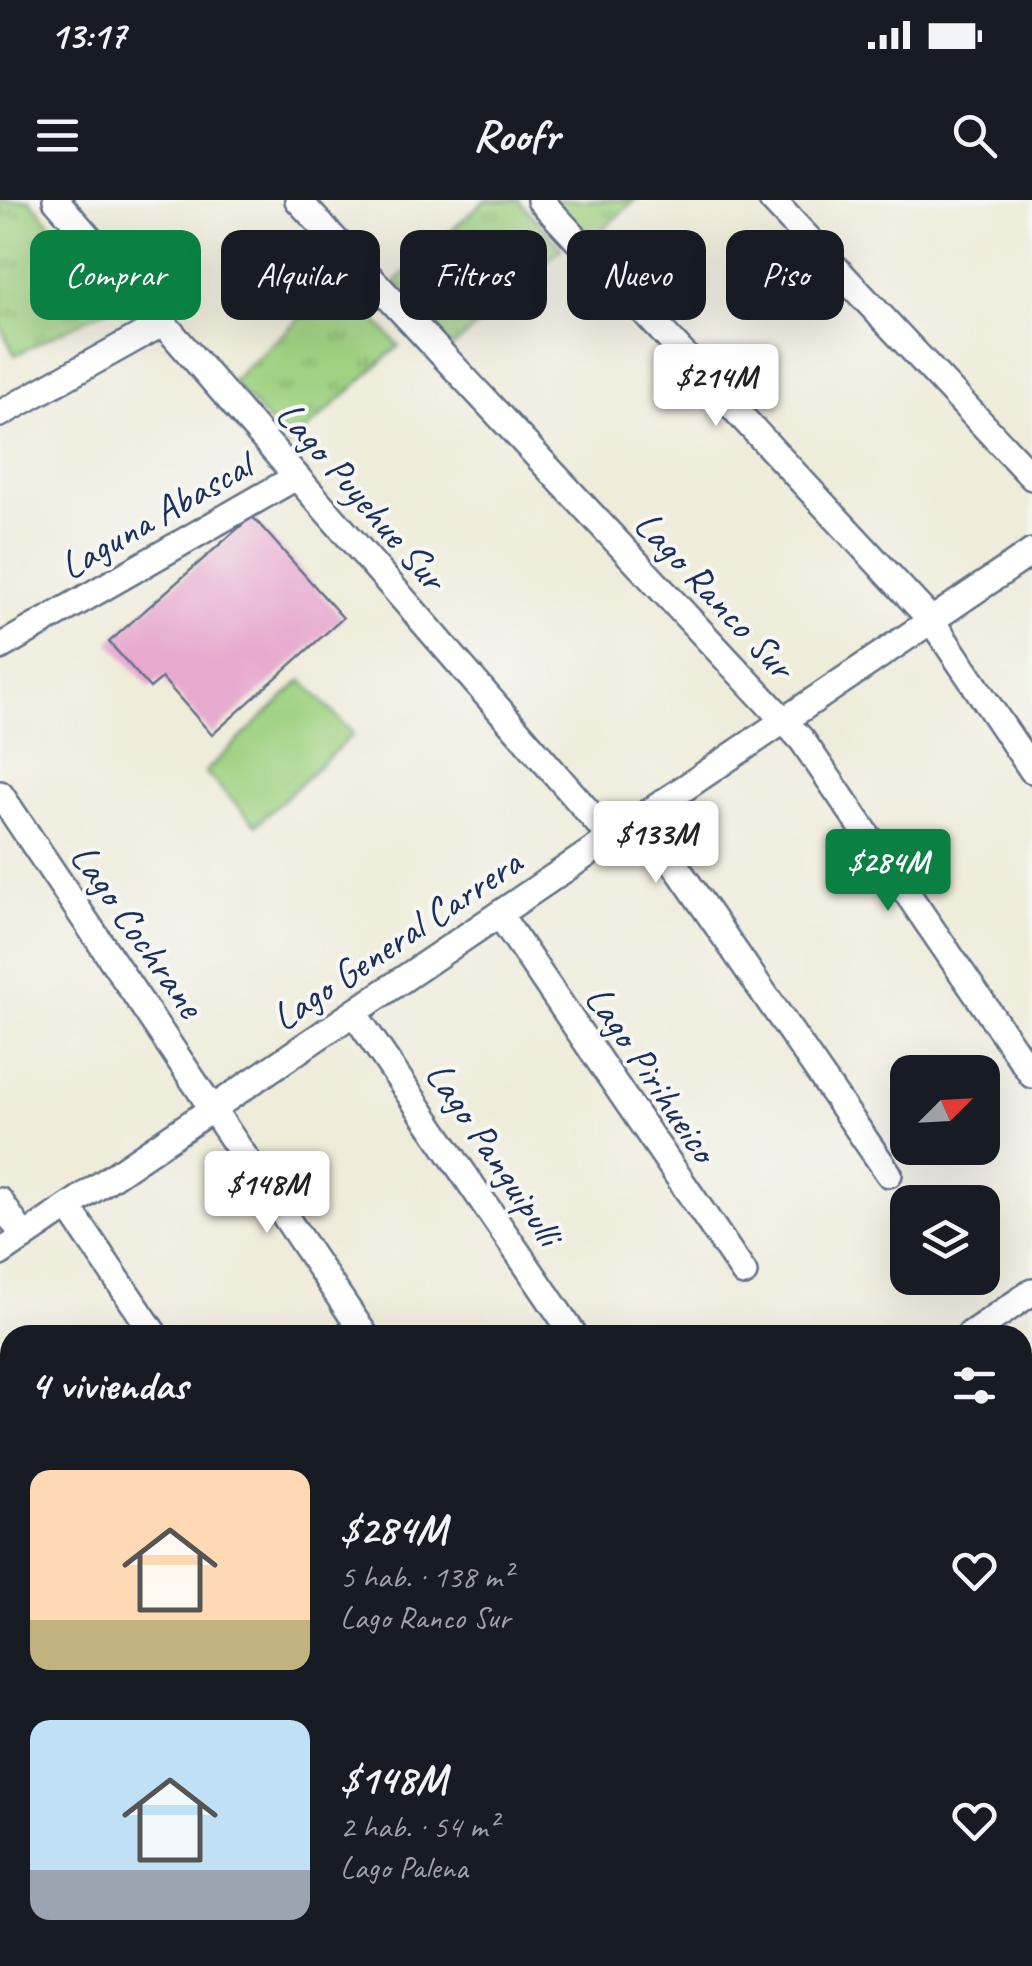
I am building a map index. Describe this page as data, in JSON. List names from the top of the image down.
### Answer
{
  "streets": {
    "street": [
      "Lago Puyehue Sur",
      "Laguna Abascal",
      "Lago Ranco Sur",
      "Lago Cochrane",
      "Lago General Carrera",
      "Lago Pirihueico",
      "Lago Panguipulli"
    ]
  },
  "crossings": [
    ["Lago Puyehue Sur", "Laguna Abascal"],
    ["Lago Puyehue Sur", "Lago General Carrera"],
    ["Lago Ranco Sur", "Lago General Carrera"],
    ["Lago Cochrane", "Lago General Carrera"],
    ["Lago General Carrera", "Lago Pirihueico"],
    ["Lago General Carrera", "Lago Panguipulli"]
  ],
  "north": "top right",
  "page": {
    "status": "13:17",
    "header": "Roofr",
    "chip": [
      "Comprar",
      "Alquilar",
      "Filtros",
      "Nuevo",
      "Piso"
    ],
    "price": [
      "$214M",
      "$133M",
      "$284M",
      "$148M"
    ],
    "heading": "4 viviendas",
    "list": [
      {
        "name": "$284M",
        "note": "5 hab. · 138 m² · Lago Ranco Sur"
      },
      {
        "name": "$148M",
        "note": "2 hab. · 54 m² · Lago Palena"
      }
    ]
  }
}
